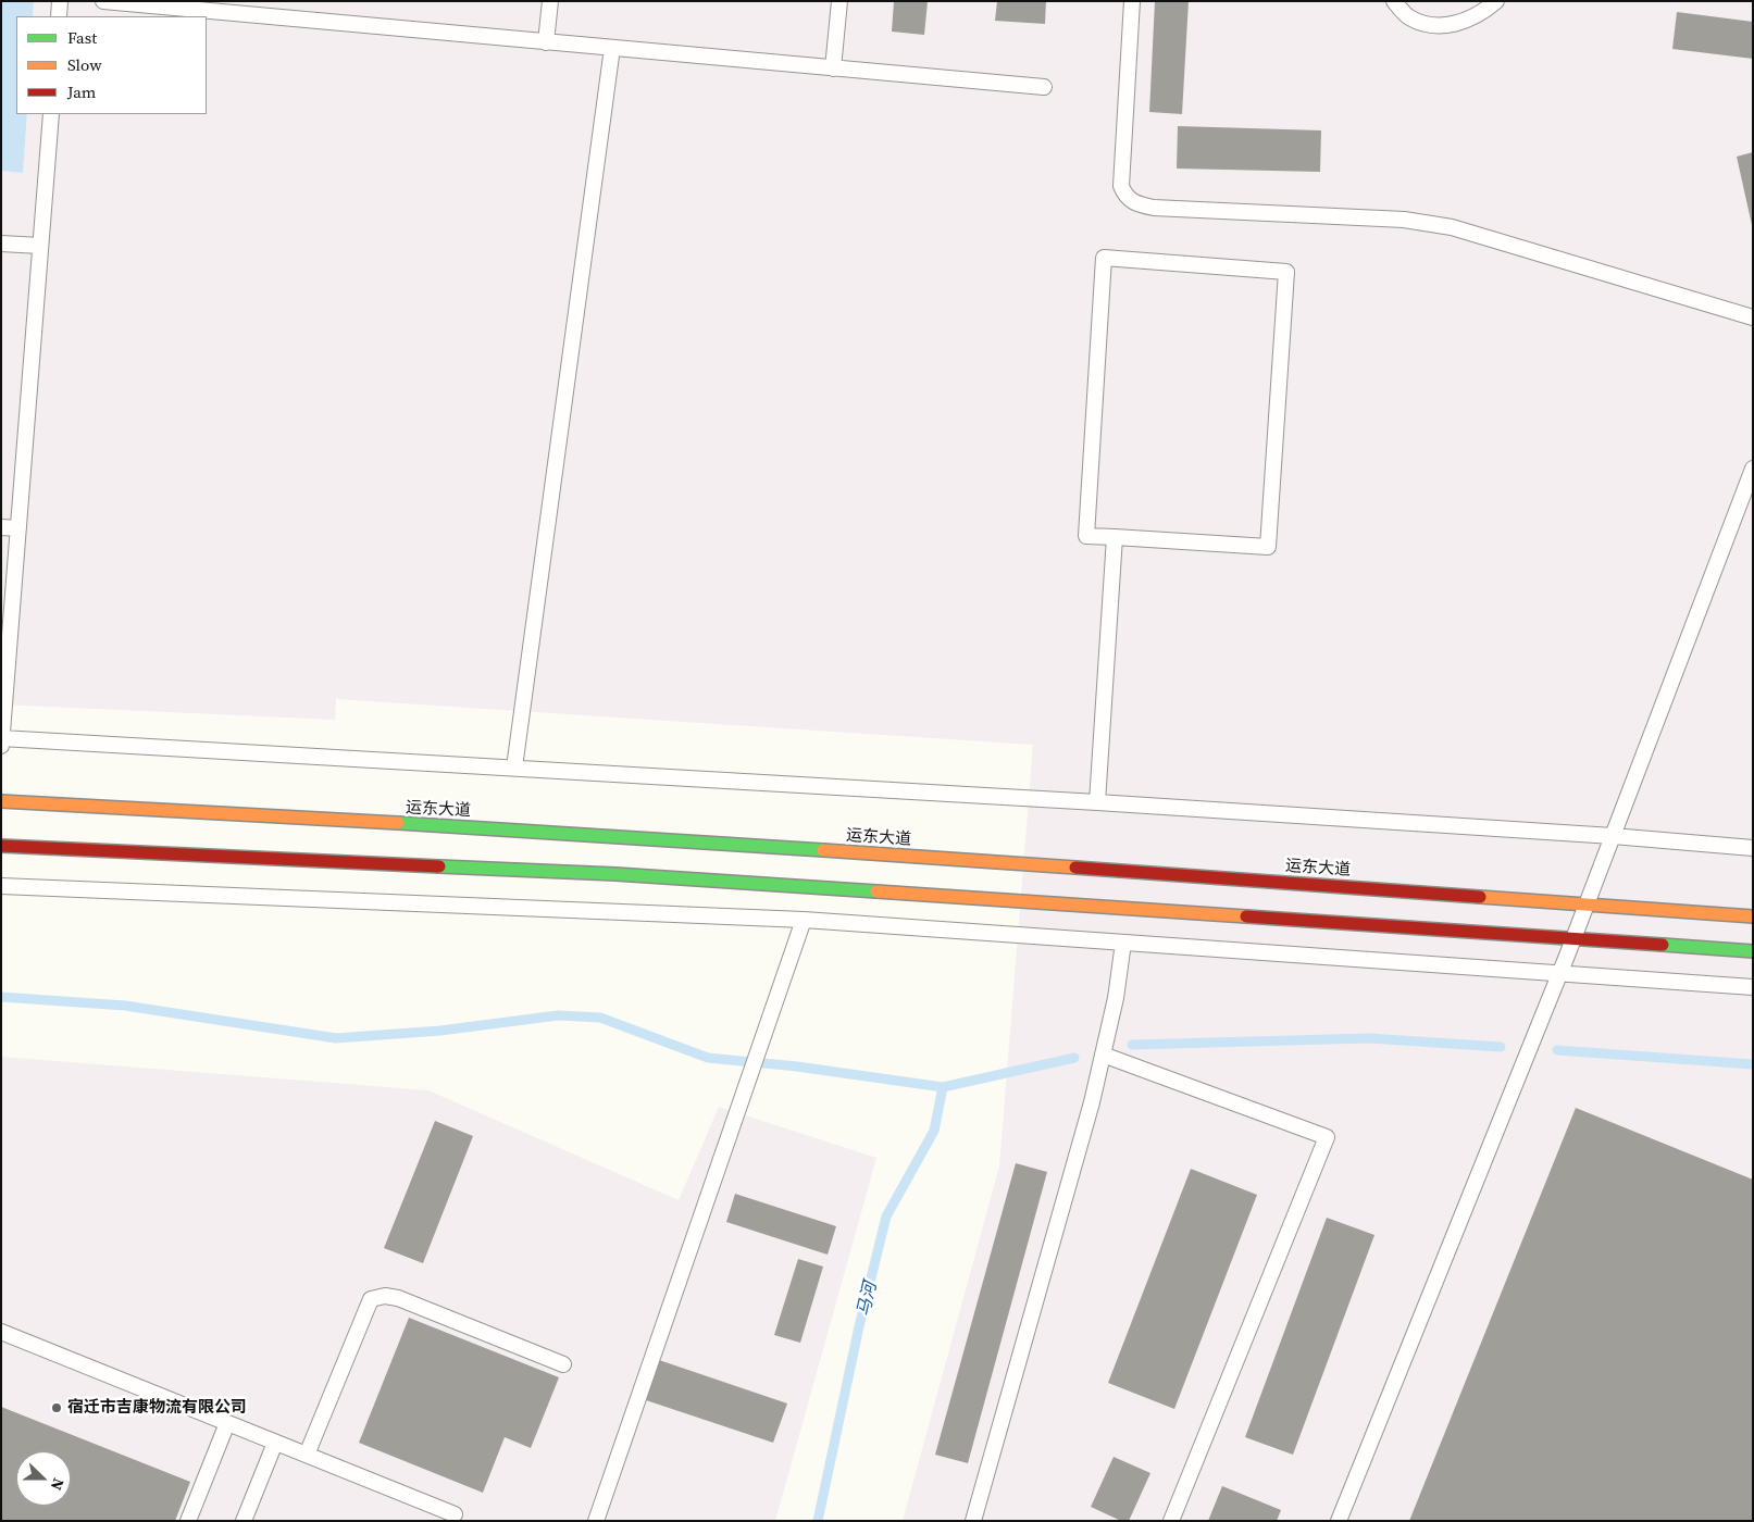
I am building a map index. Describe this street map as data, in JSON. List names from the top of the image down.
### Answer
{
  "streets": {
    "main road": ["运东大道"]
  },
  "water": ["马河"],
  "places": ["宿迁市吉康物流有限公司"],
  "legend": ["Fast", "Slow", "Jam"],
  "north": "right"
}
